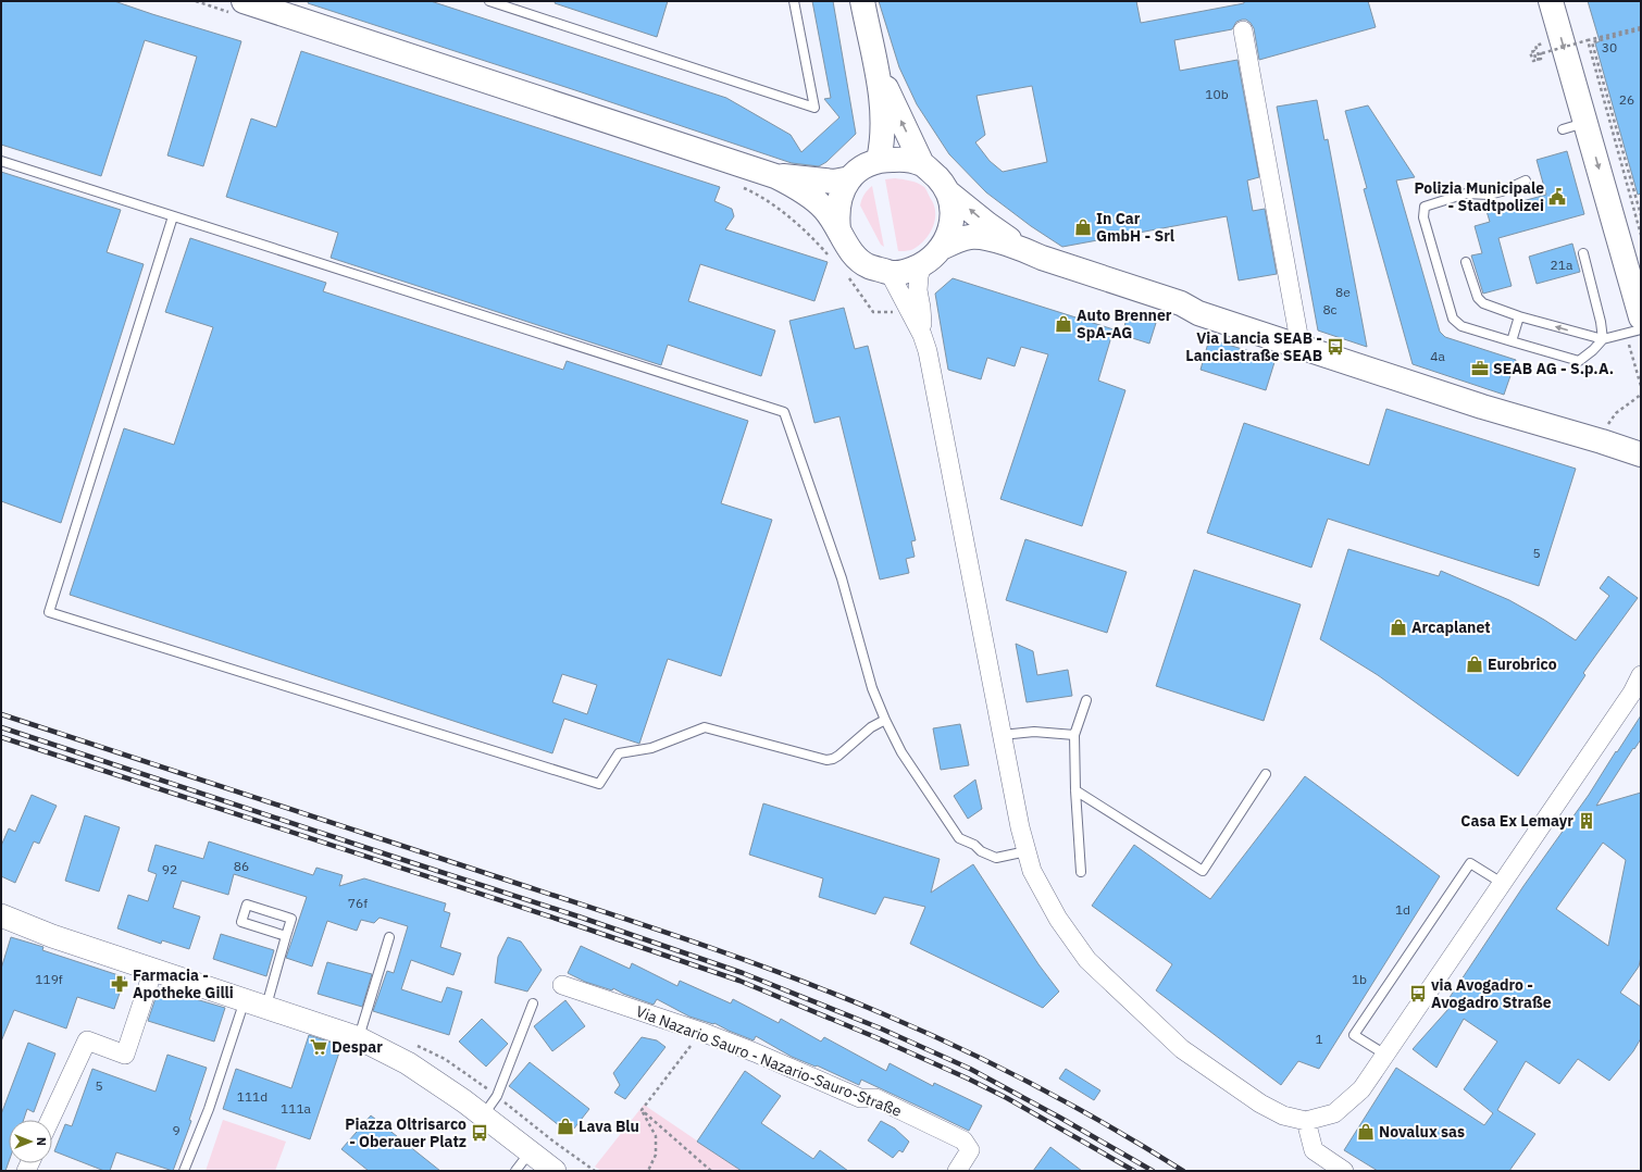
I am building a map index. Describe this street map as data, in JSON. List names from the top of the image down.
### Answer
{
  "streets": {
    "street": ["Via Nazario Sauro - Nazario-Sauro-Straße"]
  },
  "places": {
    "public building": ["Polizia Municipale - Stadtpolizei"],
    "shop": [
      "In Car GmbH - Srl",
      "Auto Brenner SpA-AG",
      "Arcaplanet",
      "Eurobrico",
      "Lava Blu",
      "Novalux sas"
    ],
    "bus stop": ["Via Lancia SEAB - Lanciastraße SEAB", "via Avogadro - Avogadro Straße", "Piazza Oltrisarco - Oberauer Platz"],
    "office": ["SEAB AG - S.p.A."],
    "building": ["Casa Ex Lemayr"],
    "pharmacy": ["Farmacia - Apotheke Gilli"],
    "supermarket": ["Despar"]
  },
  "house_numbers": [
    "30",
    "10b",
    "26",
    "21a",
    "8e",
    "8c",
    "4a",
    "5",
    "86",
    "92",
    "76f",
    "1d",
    "119f",
    "1b",
    "1",
    "5",
    "111d",
    "111a",
    "9"
  ],
  "north": "right"
}
